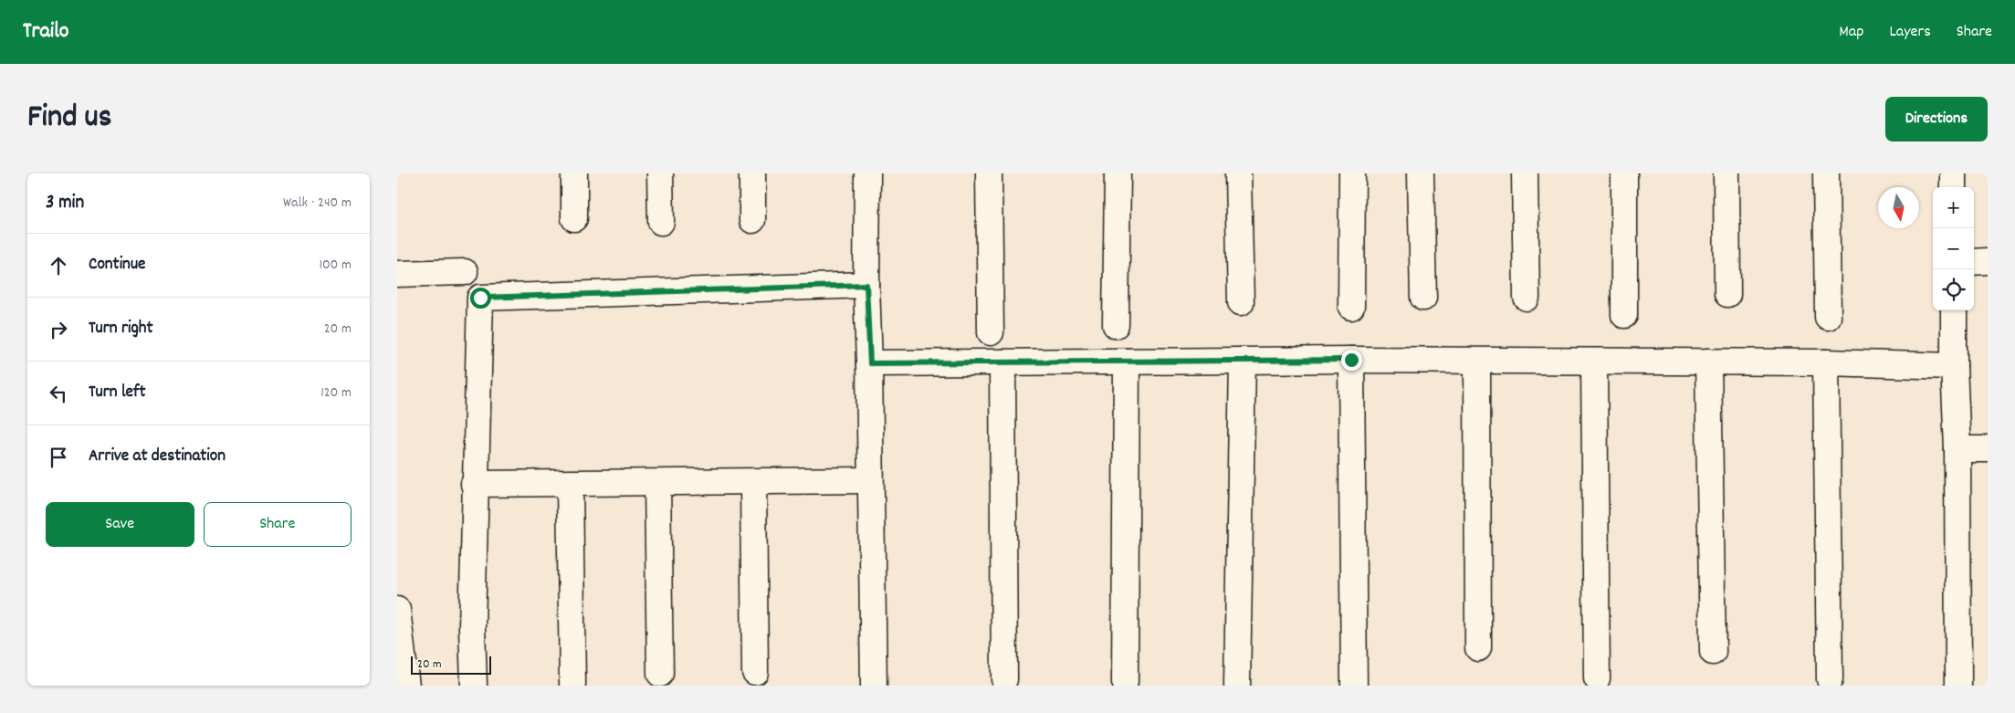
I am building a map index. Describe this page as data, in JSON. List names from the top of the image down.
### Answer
{
  "scale_bar": "20 m",
  "north": "bottom",
  "page": {
    "header": "Trailo",
    "nav": ["Map", "Layers", "Share"],
    "title": "Find us",
    "buttons": [
      "Directions",
      ["Save", "Share"]
    ],
    "heading": ["3 min", "Walk · 240 m"],
    "map_buttons": ["+", "−"],
    "list": [
      ["Continue", "100 m"],
      ["Turn right", "20 m"],
      ["Turn left", "120 m"],
      "Arrive at destination"
    ],
    "scale": "20 m"
  }
}
